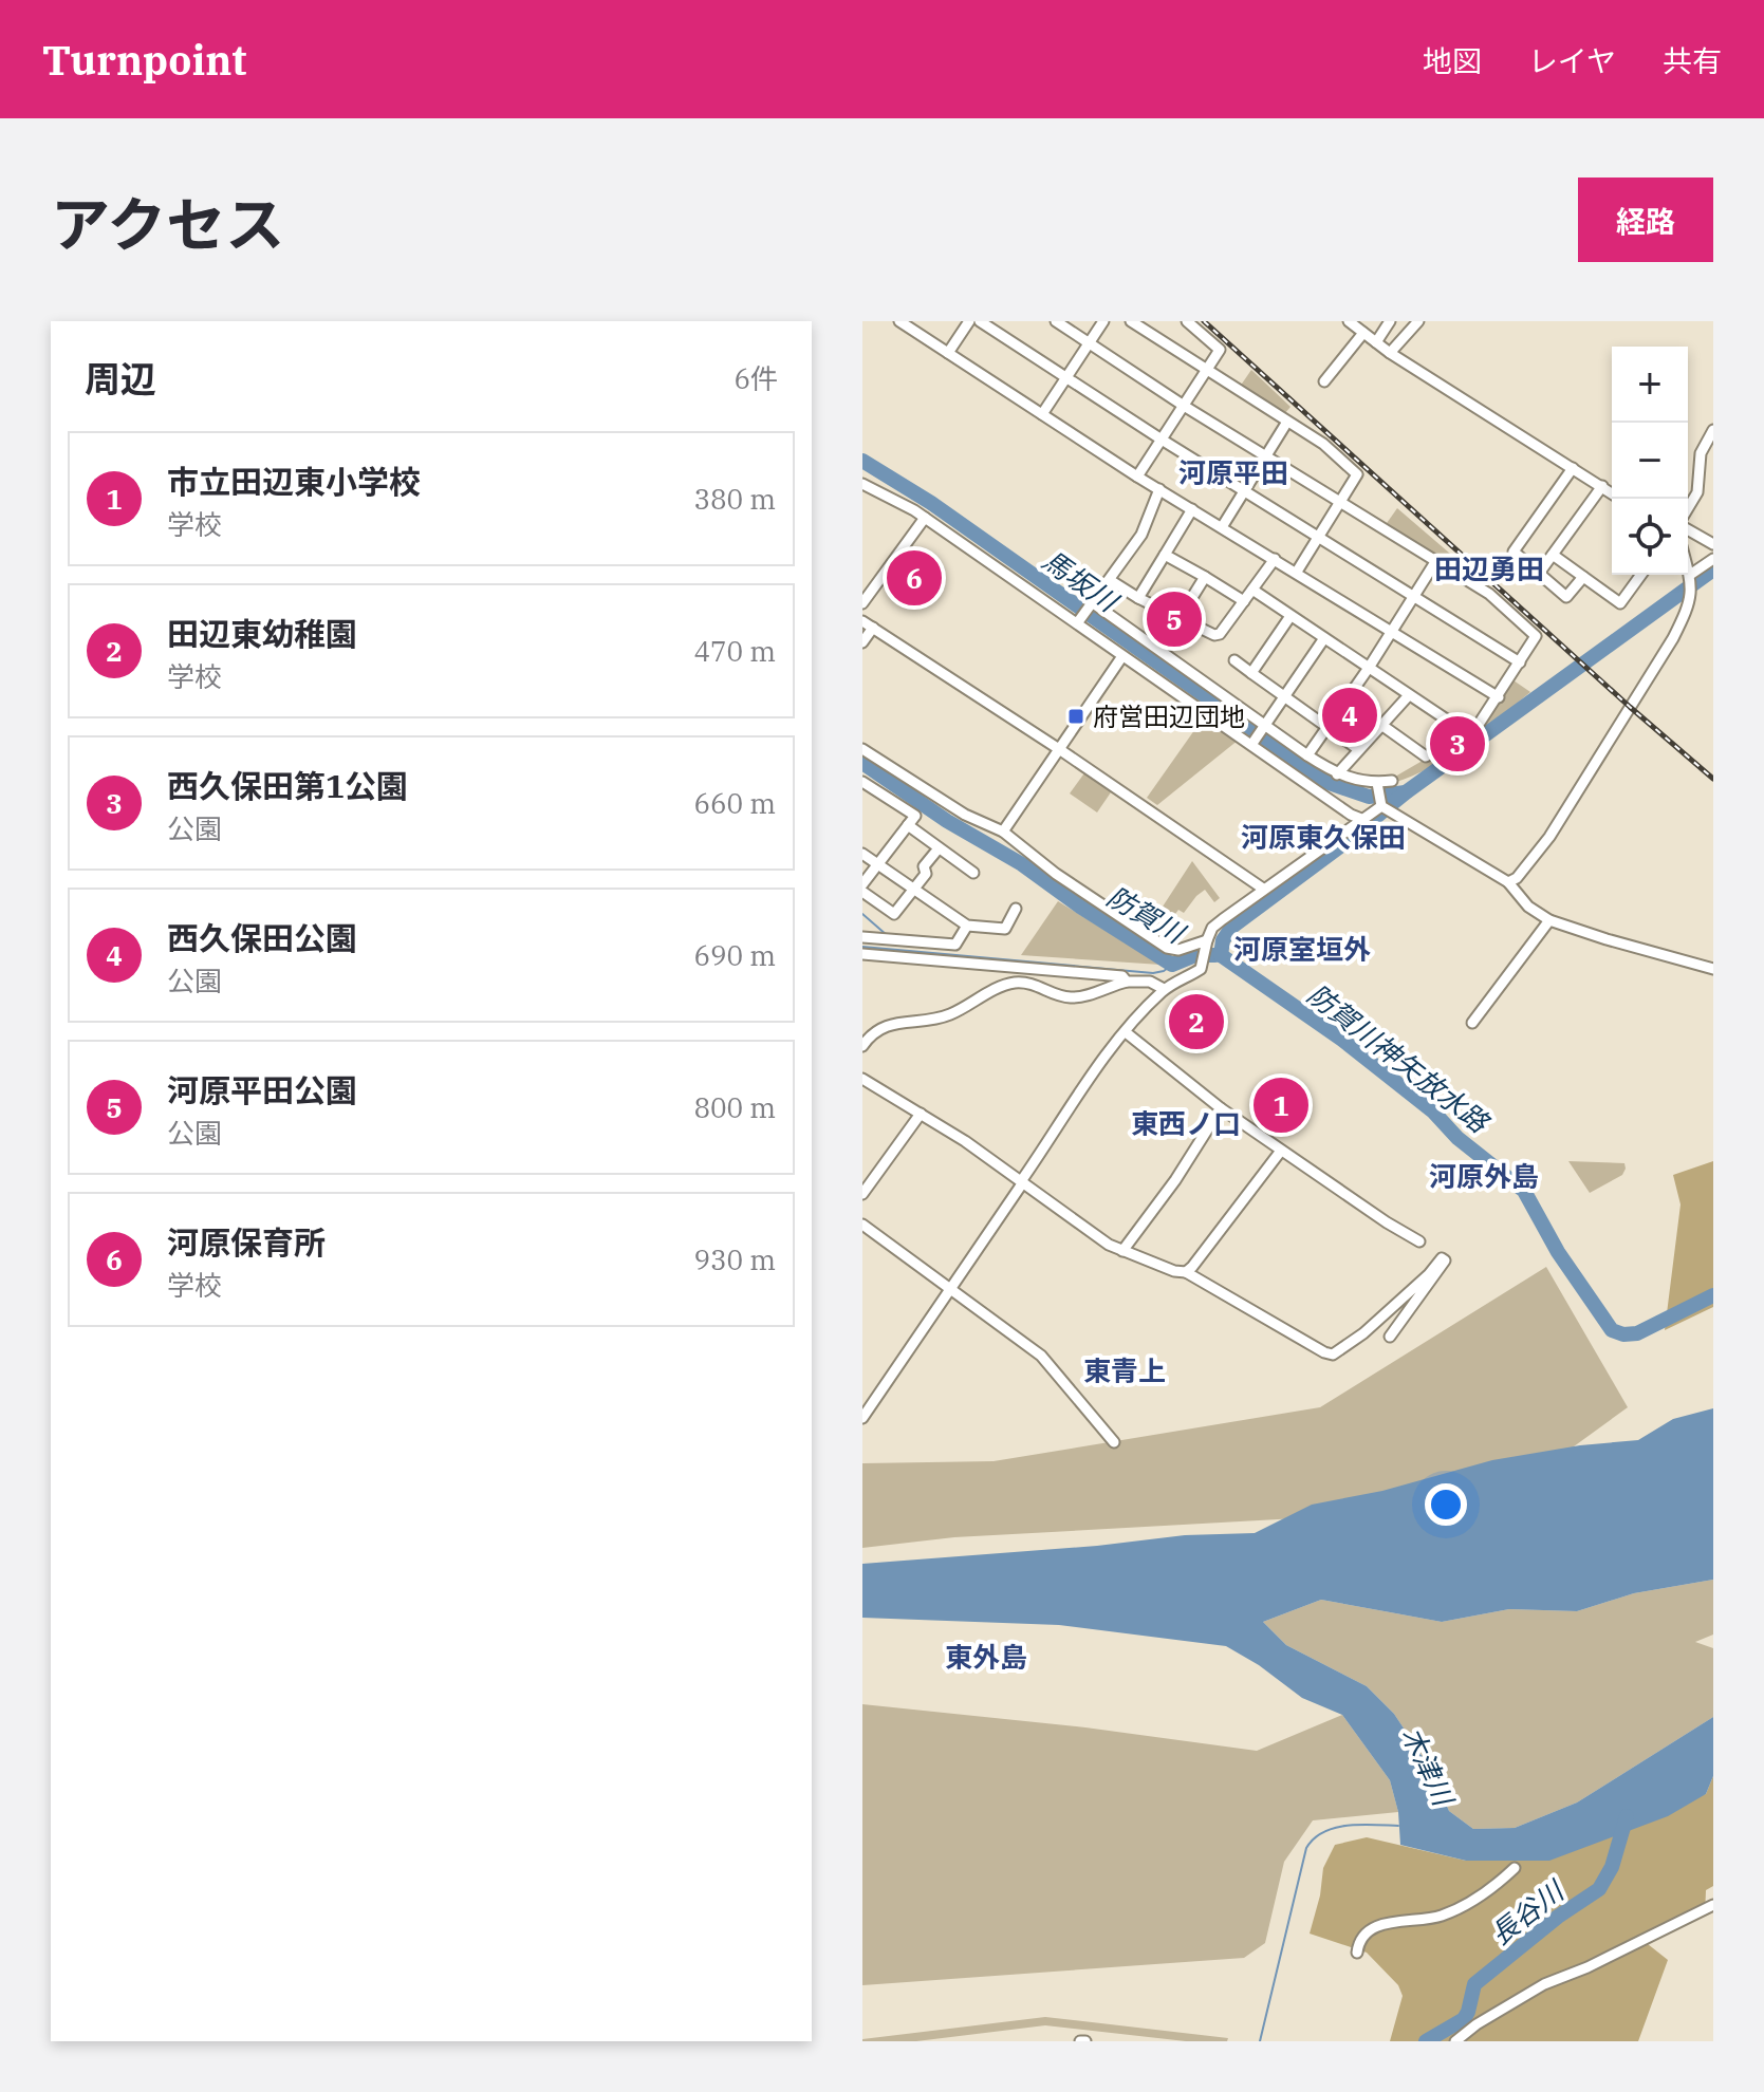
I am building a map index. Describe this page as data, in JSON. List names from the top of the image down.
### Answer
{
  "districts": [
    "河原平田",
    "田辺勇田",
    "河原東久保田",
    "河原室垣外",
    "東西ノ口",
    "河原外島",
    "東青上",
    "東外島"
  ],
  "water": [
    "馬坂川",
    "防賀川",
    "防賀川神矢放水路",
    "木津川",
    "長谷川"
  ],
  "places": {
    "transit": ["府営田辺団地"]
  },
  "page": {
    "header": "Turnpoint",
    "nav": ["地図", "レイヤ", "共有"],
    "title": "アクセス",
    "buttons": "経路",
    "heading": ["周辺", "6件"],
    "map_buttons": ["+", "−"],
    "list": [
      {
        "mark": "1",
        "name": "市立田辺東小学校",
        "note": "学校",
        "value": "380 m"
      },
      {
        "mark": "2",
        "name": "田辺東幼稚園",
        "note": "学校",
        "value": "470 m"
      },
      {
        "mark": "3",
        "name": "西久保田第1公園",
        "note": "公園",
        "value": "660 m"
      },
      {
        "mark": "4",
        "name": "西久保田公園",
        "note": "公園",
        "value": "690 m"
      },
      {
        "mark": "5",
        "name": "河原平田公園",
        "note": "公園",
        "value": "800 m"
      },
      {
        "mark": "6",
        "name": "河原保育所",
        "note": "学校",
        "value": "930 m"
      }
    ],
    "pins": [
      "6",
      "5",
      "4",
      "3",
      "2",
      "1"
    ]
  }
}
